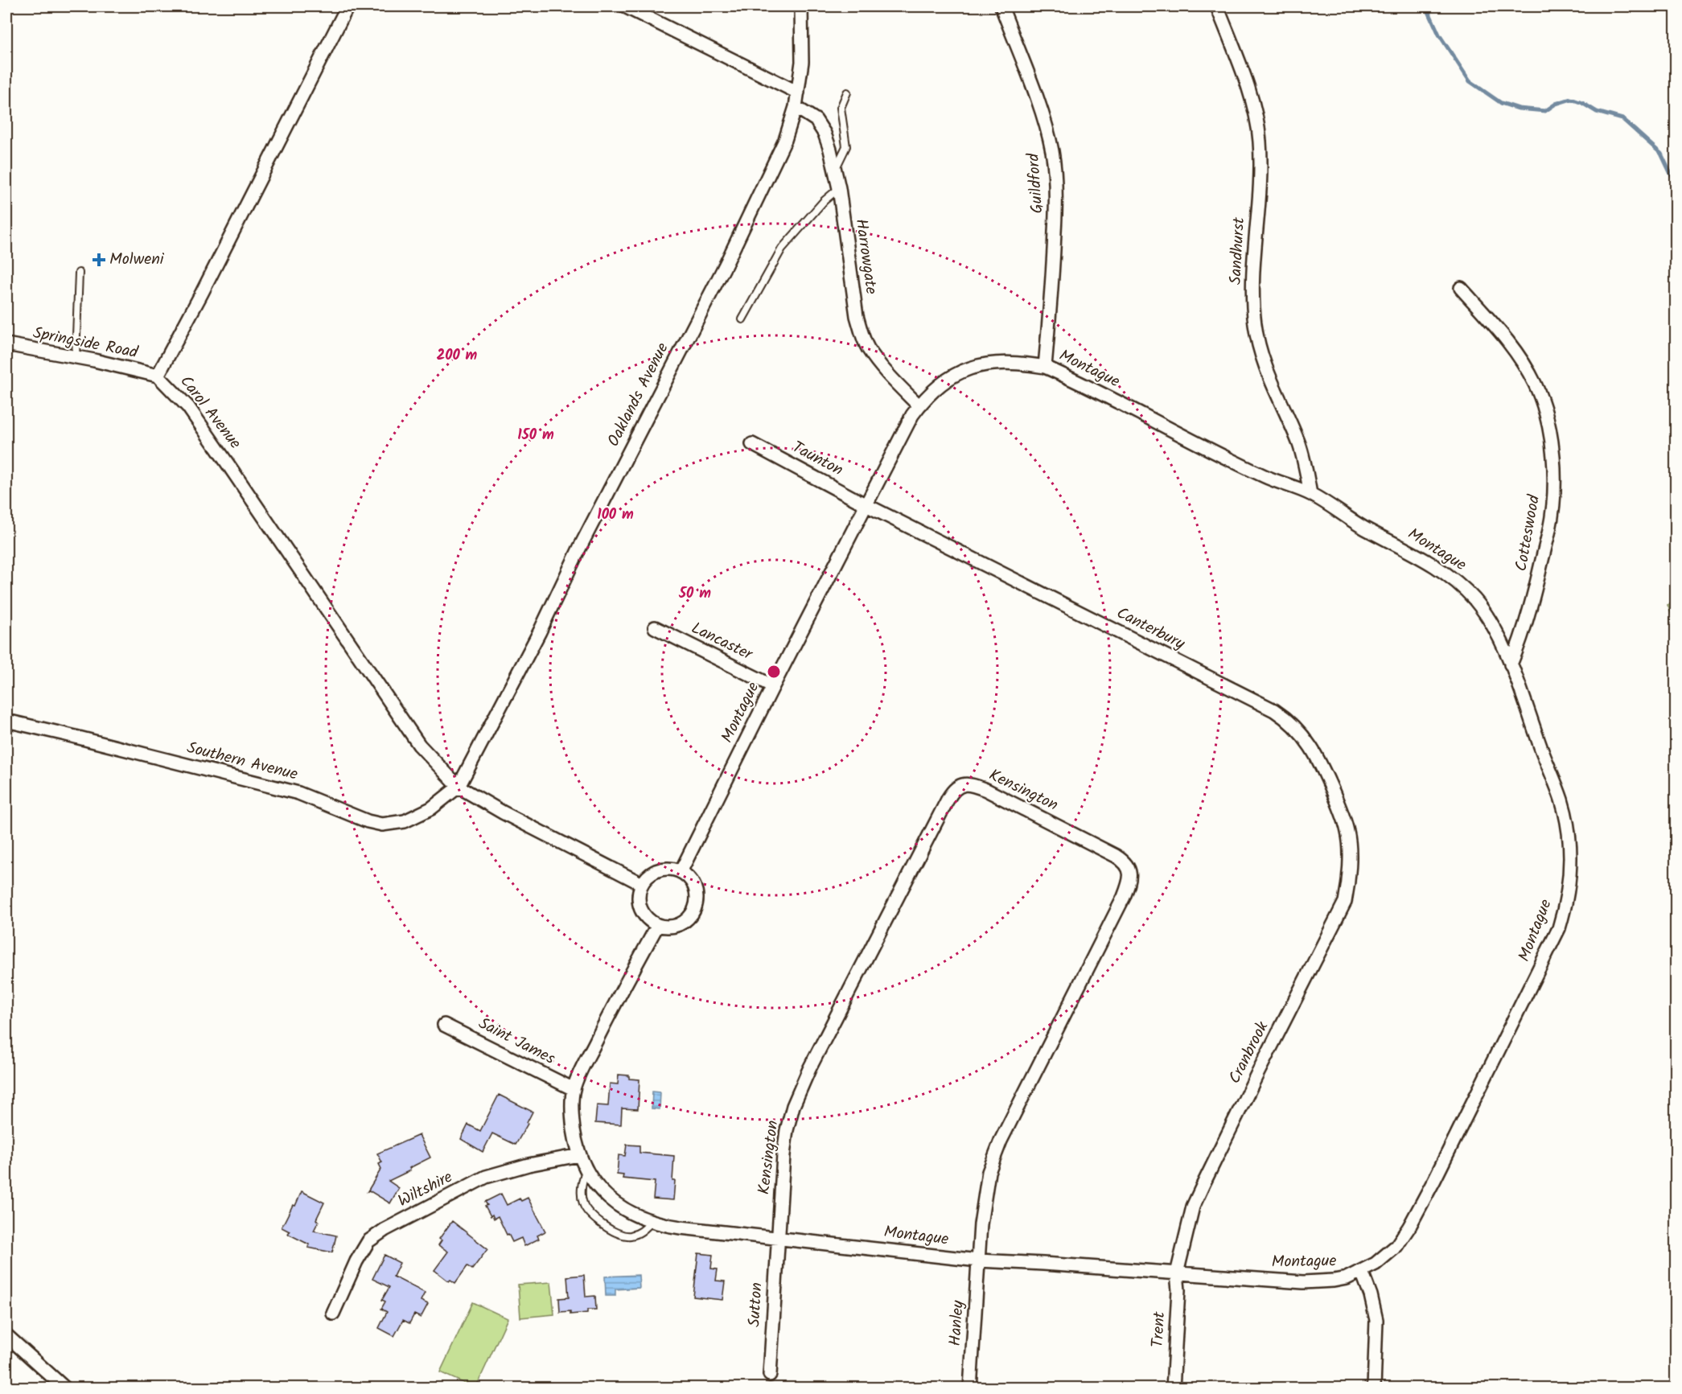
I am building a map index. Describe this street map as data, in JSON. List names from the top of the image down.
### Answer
{
  "streets": {
    "street": [
      "Guildford",
      "Sandhurst",
      "Harrowgate",
      "Springside Road",
      "Montague",
      "Oaklands Avenue",
      "Carol Avenue",
      "Taunton",
      "Cotteswood",
      "Canterbury",
      "Lancaster",
      "Southern Avenue",
      "Kensington",
      "Saint James",
      "Cranbrook",
      "Wiltshire",
      "Sutton",
      "Hanley",
      "Trent"
    ]
  },
  "crossings": [
    ["Guildford", "Montague"],
    ["Sandhurst", "Montague"],
    ["Harrowgate", "Montague"],
    ["Harrowgate", "Oaklands Avenue"],
    ["Springside Road", "Carol Avenue"],
    ["Montague", "Carol Avenue"],
    ["Montague", "Taunton"],
    ["Montague", "Cotteswood"],
    ["Montague", "Canterbury"],
    ["Montague", "Lancaster"],
    ["Montague", "Kensington"],
    ["Montague", "Saint James"],
    ["Montague", "Cranbrook"],
    ["Montague", "Wiltshire"],
    ["Montague", "Sutton"],
    ["Montague", "Hanley"],
    ["Montague", "Trent"],
    ["Oaklands Avenue", "Carol Avenue"],
    ["Oaklands Avenue", "Southern Avenue"],
    ["Carol Avenue", "Southern Avenue"],
    ["Taunton", "Canterbury"],
    ["Canterbury", "Cranbrook"],
    ["Kensington", "Sutton"],
    ["Kensington", "Hanley"],
    ["Cranbrook", "Trent"]
  ],
  "places": {
    "health": ["Molweni"]
  },
  "rings": [
    "200 m",
    "150 m",
    "100 m",
    "50 m"
  ]
}
